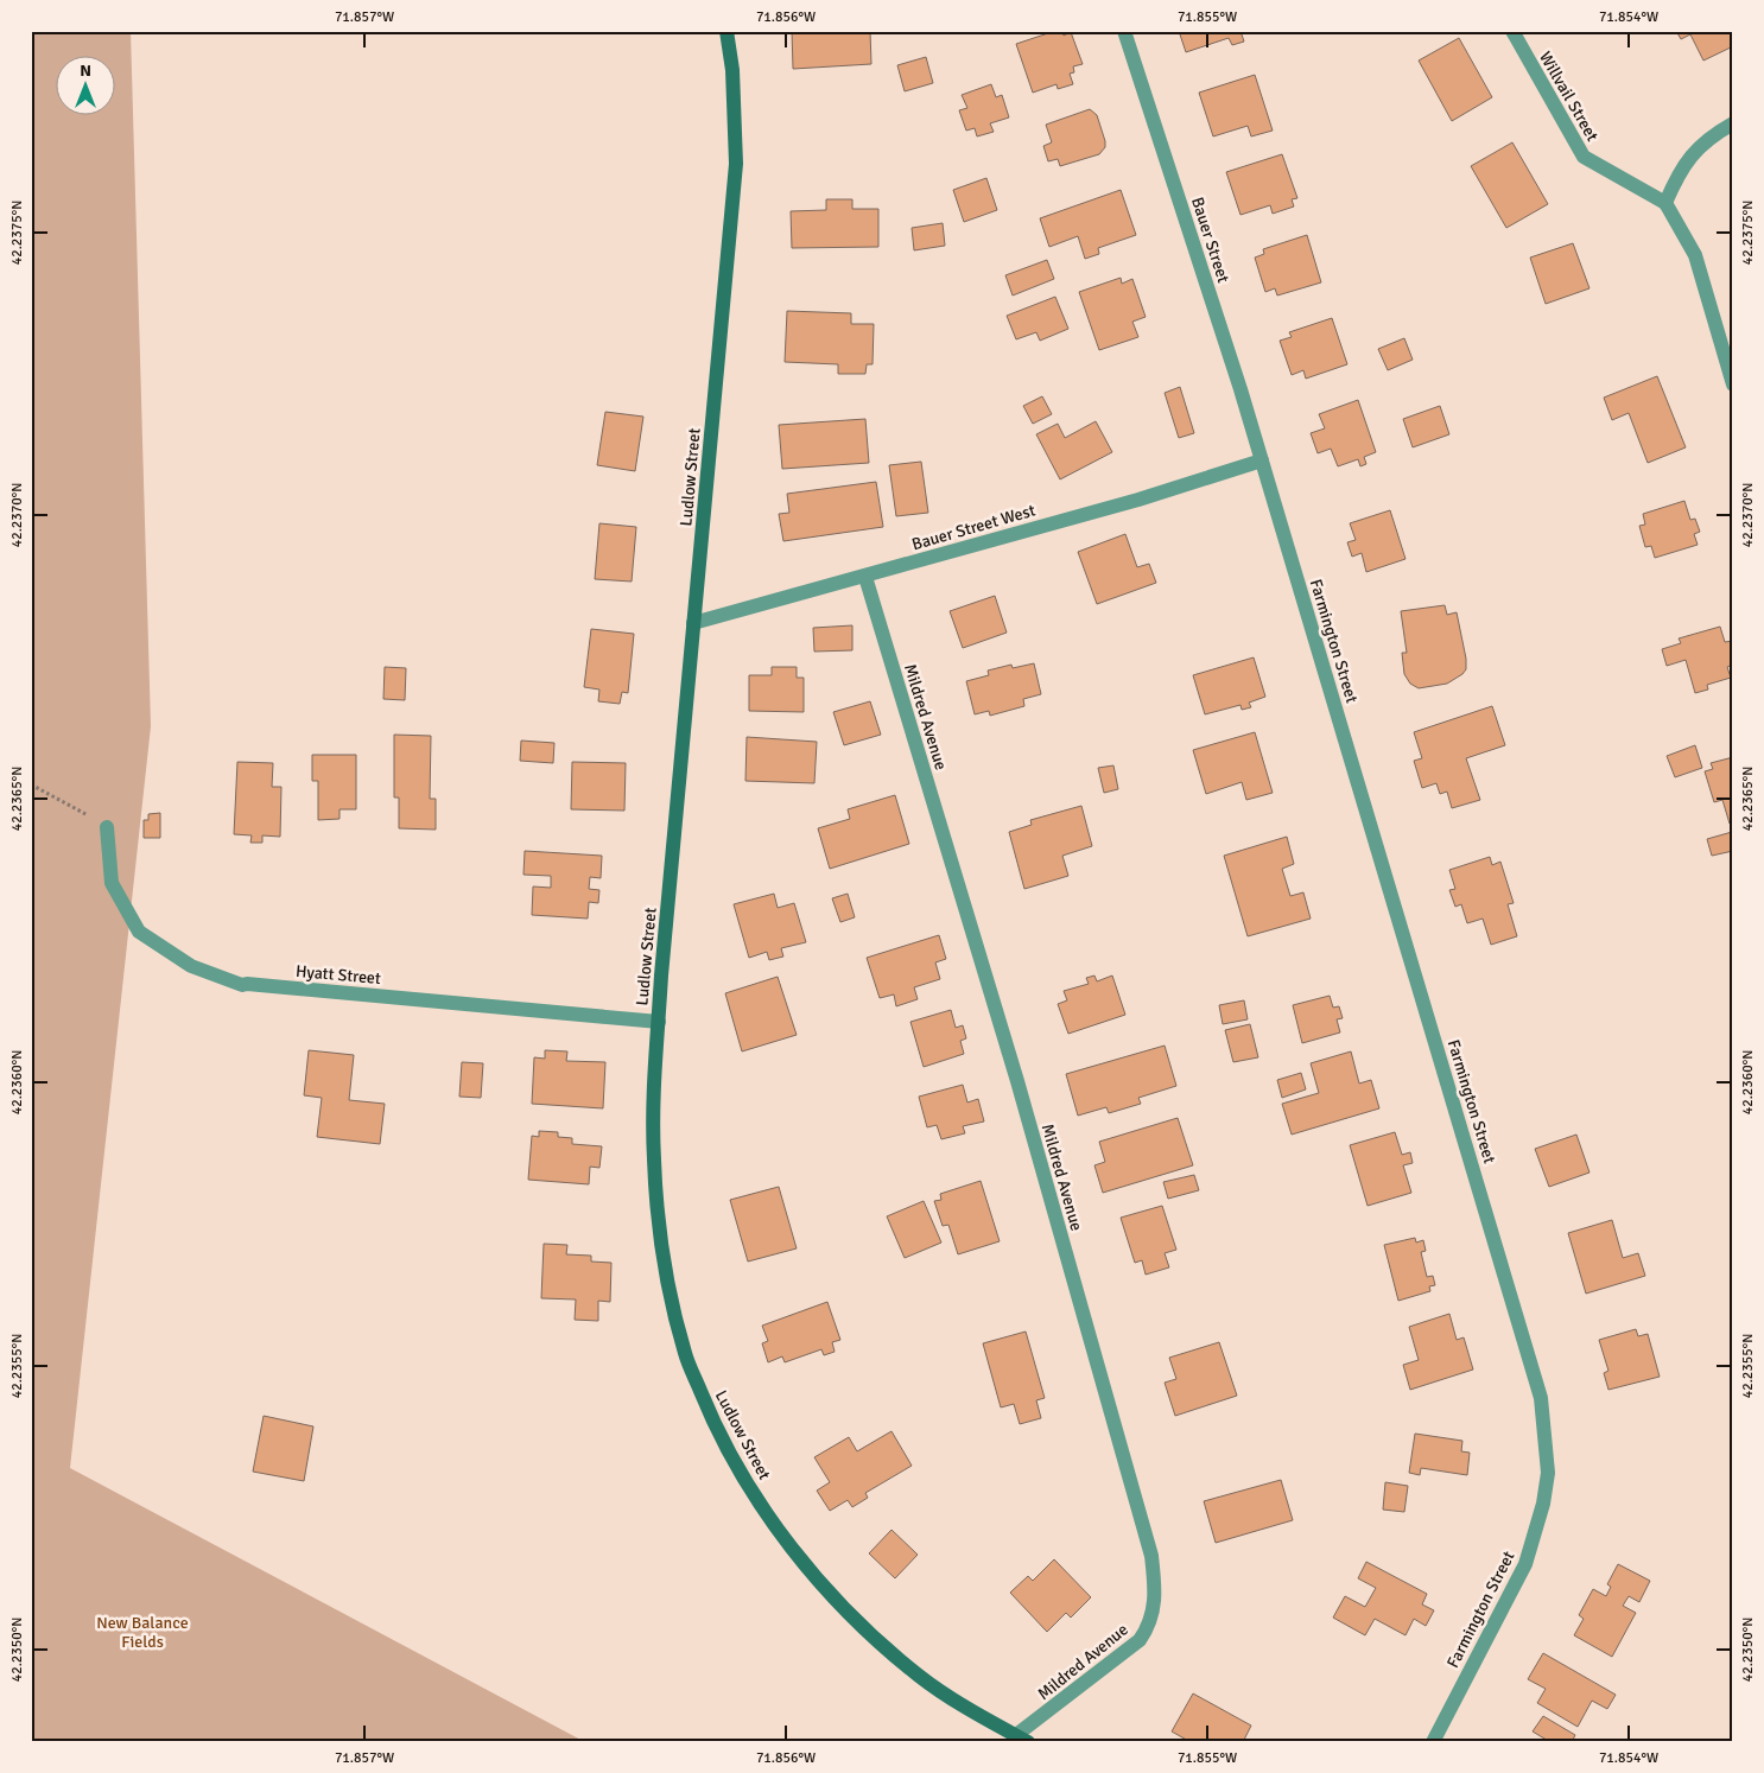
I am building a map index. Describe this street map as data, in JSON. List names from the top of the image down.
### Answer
{
  "streets": {
    "street": [
      "Willvail Street",
      "Bauer Street",
      "Ludlow Street",
      "Bauer Street West",
      "Farmington Street",
      "Mildred Avenue",
      "Hyatt Street"
    ]
  },
  "crossings": [
    ["Bauer Street", "Bauer Street West"],
    ["Bauer Street", "Farmington Street"],
    ["Ludlow Street", "Bauer Street West"],
    ["Ludlow Street", "Mildred Avenue"],
    ["Ludlow Street", "Hyatt Street"],
    ["Bauer Street West", "Farmington Street"],
    ["Bauer Street West", "Mildred Avenue"]
  ],
  "parks": ["New Balance Fields"],
  "north": "top",
  "coordinates": [
    "71.857°W",
    "71.856°W",
    "71.855°W",
    "71.854°W",
    "42.2375°N",
    "42.2370°N",
    "42.2365°N",
    "42.2360°N",
    "42.2355°N",
    "42.2350°N"
  ]
}
